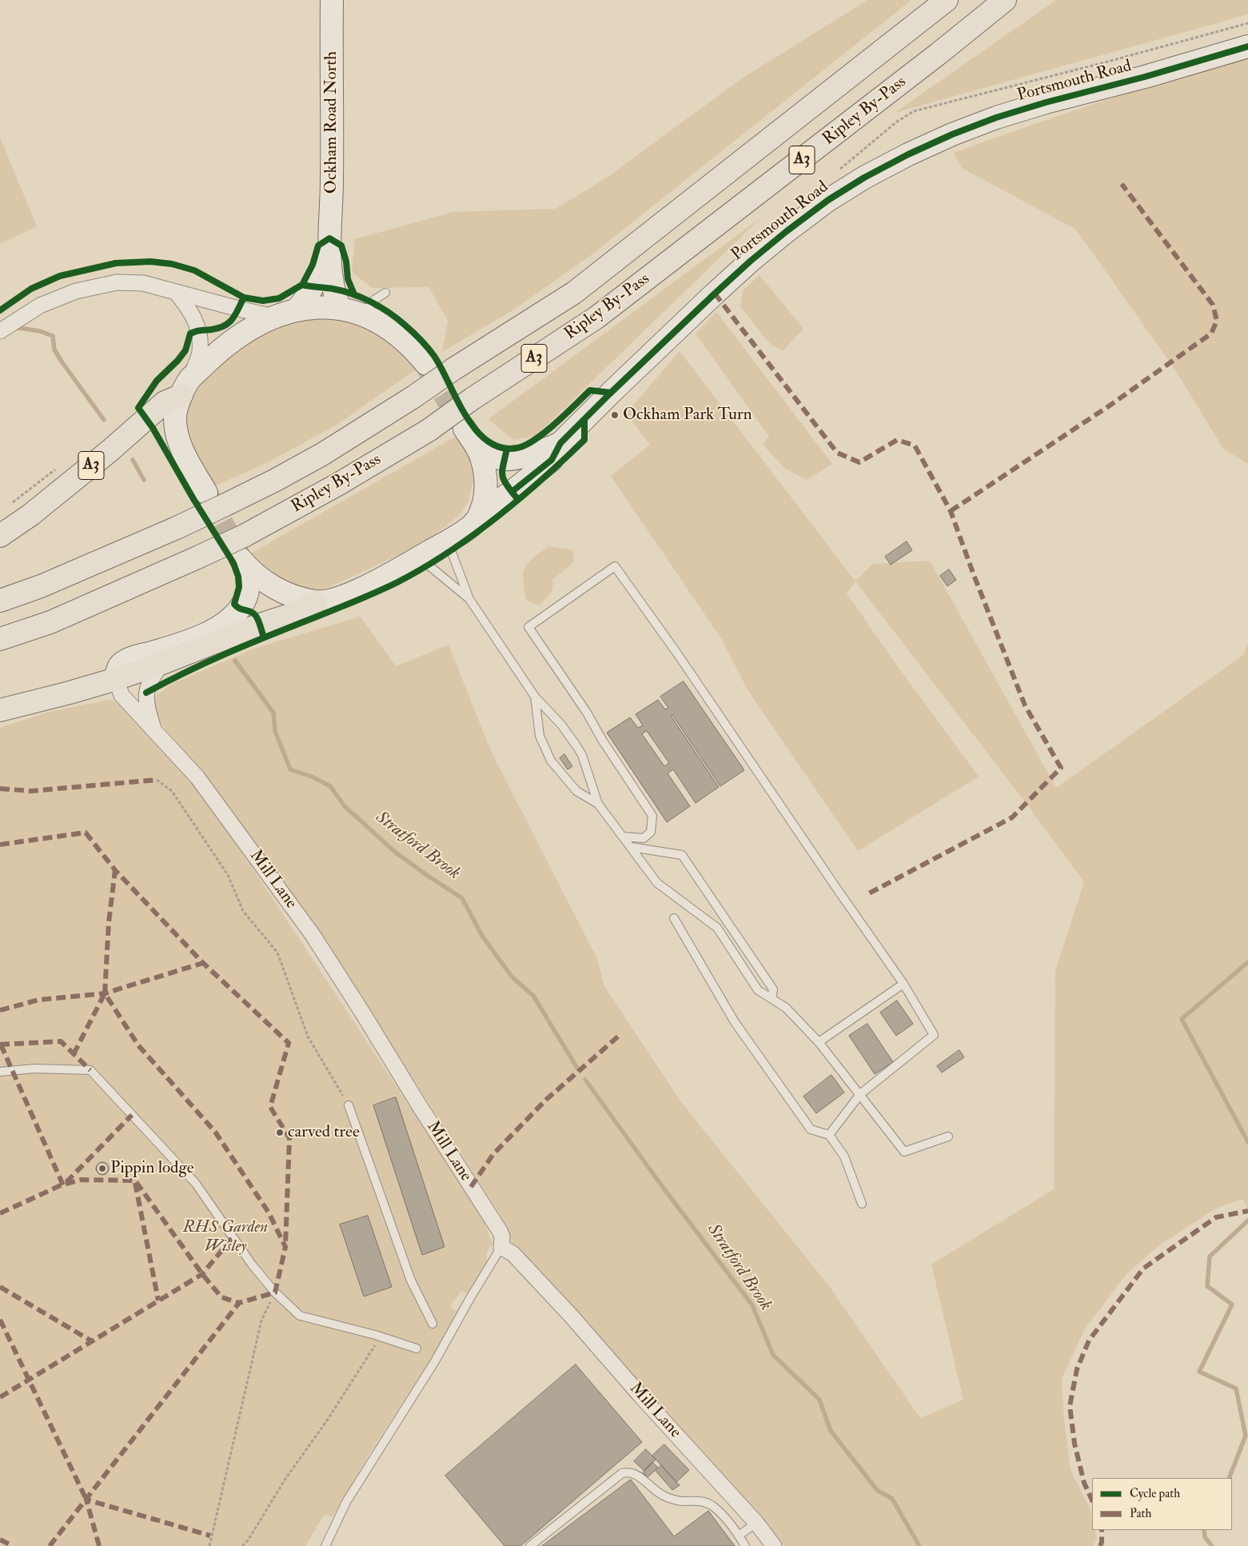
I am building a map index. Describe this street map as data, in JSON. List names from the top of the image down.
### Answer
{
  "streets": {
    "highway": ["Ripley By-Pass", "A3"],
    "main road": ["Portsmouth Road", "Ockham Road North"],
    "street": ["Mill Lane"]
  },
  "water": ["Stratford Brook"],
  "parks": ["RHS Garden Wisley"],
  "places": ["Ockham Park Turn", "carved tree", "Pippin lodge"],
  "legend": ["Cycle path", "Path"]
}
